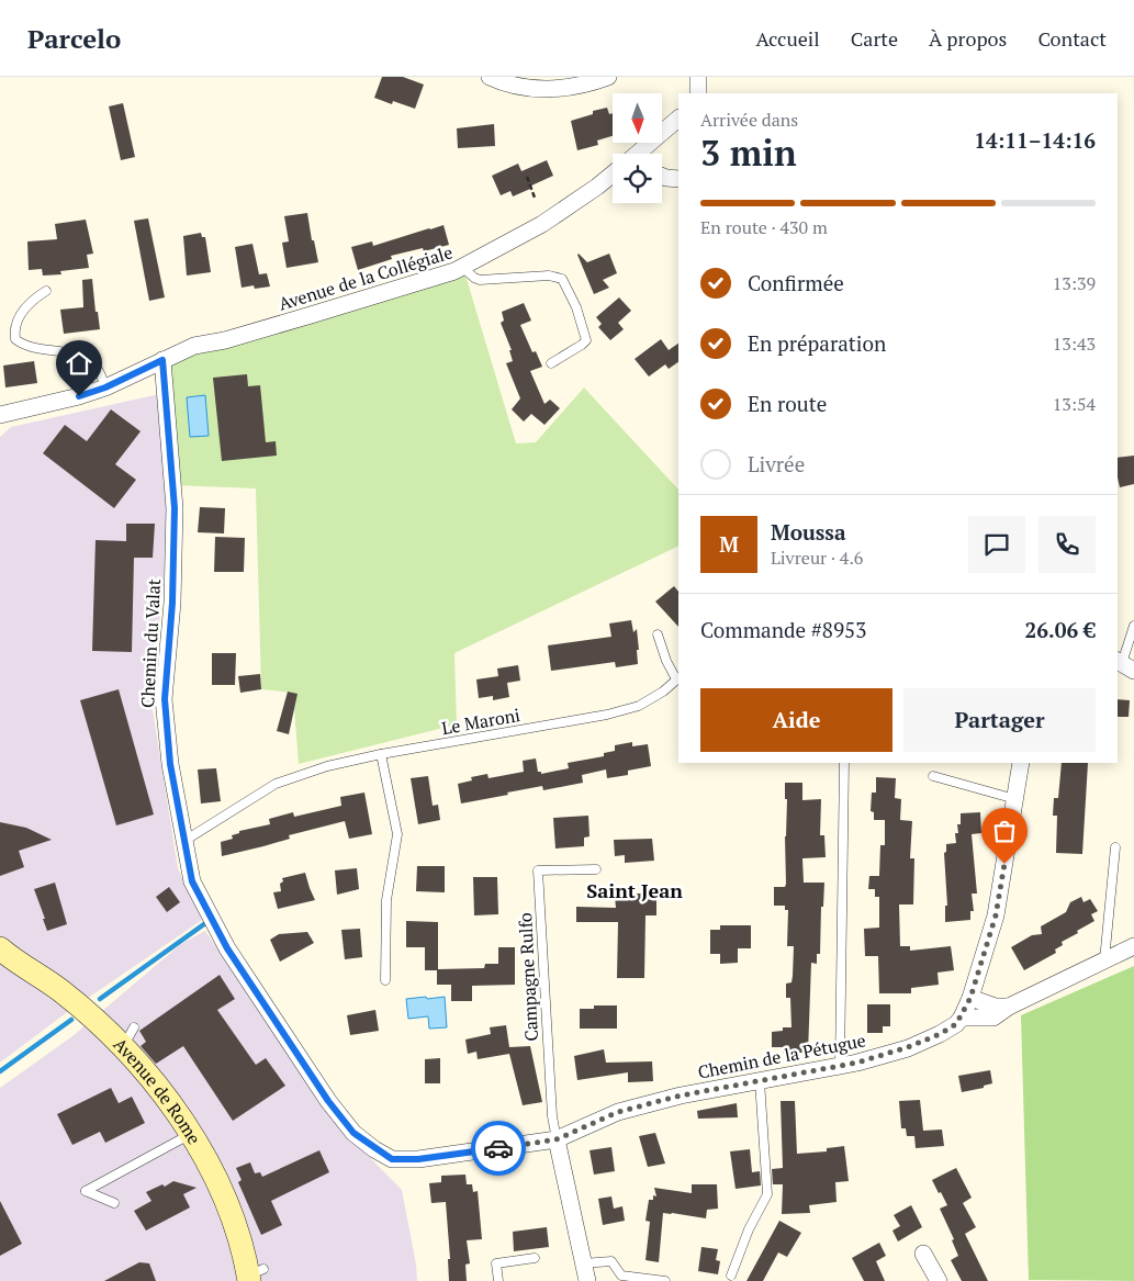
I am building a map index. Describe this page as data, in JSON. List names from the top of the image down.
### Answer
{
  "streets": {
    "street": [
      "Avenue de la Collégiale",
      "Chemin du Valat",
      "Chemin de la Pétugue",
      "Avenue de Rome"
    ],
    "lane": ["Le Maroni", "Campagne Rulfo"]
  },
  "crossings": [
    ["Avenue de la Collégiale", "Chemin du Valat"],
    ["Chemin du Valat", "Le Maroni"],
    ["Chemin du Valat", "Chemin de la Pétugue"],
    ["Campagne Rulfo", "Chemin de la Pétugue"]
  ],
  "districts": ["Saint Jean"],
  "north": "bottom",
  "page": {
    "header": "Parcelo",
    "nav": [
      "Accueil",
      "Carte",
      "À propos",
      "Contact"
    ],
    "heading": ["3 min", "Arrivée dans", "14:11–14:16"],
    "panel": [
      "Moussa",
      "Livreur · 4.6",
      "Commande #8953",
      "26.06 €"
    ],
    "bar": "En route · 430 m",
    "list": [
      ["Confirmée", "13:39"],
      ["En préparation", "13:43"],
      ["En route", "13:54"],
      "Livrée"
    ],
    "round": "M",
    "buttons": ["Aide", "Partager"]
  }
}
